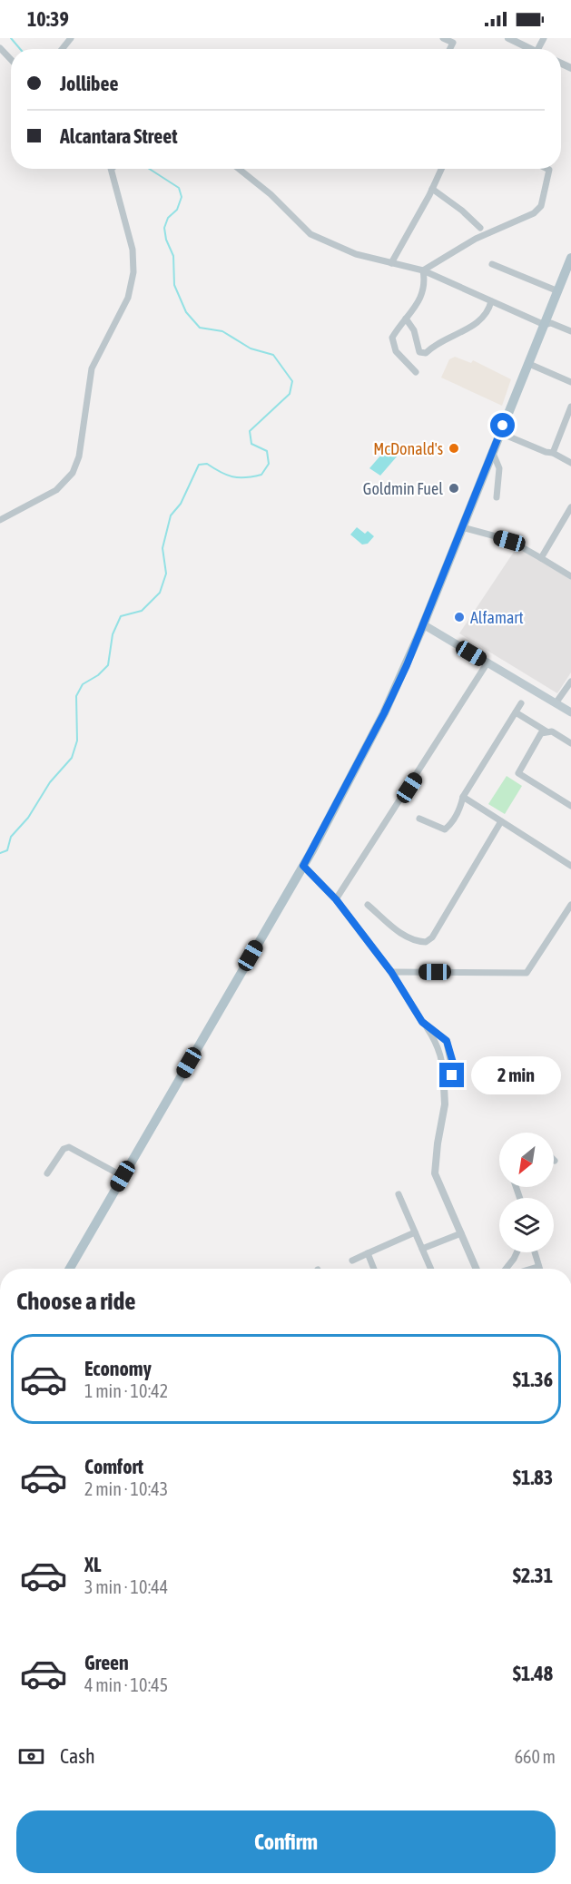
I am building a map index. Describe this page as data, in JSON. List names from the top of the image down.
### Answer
{
  "places": ["McDonald's", "Goldmin Fuel", "Alfamart"],
  "north": "bottom left",
  "page": {
    "status": "10:39",
    "banner": ["Jollibee", "Alcantara Street"],
    "bubble": "2 min",
    "heading": "Choose a ride",
    "list": [
      {
        "name": "Economy",
        "note": "1 min · 10:42",
        "value": "$1.36"
      },
      {
        "name": "Comfort",
        "note": "2 min · 10:43",
        "value": "$1.83"
      },
      {
        "name": "XL",
        "note": "3 min · 10:44",
        "value": "$2.31"
      },
      {
        "name": "Green",
        "note": "4 min · 10:45",
        "value": "$1.48"
      }
    ],
    "pay": ["Cash", "660 m"],
    "buttons": "Confirm"
  }
}
